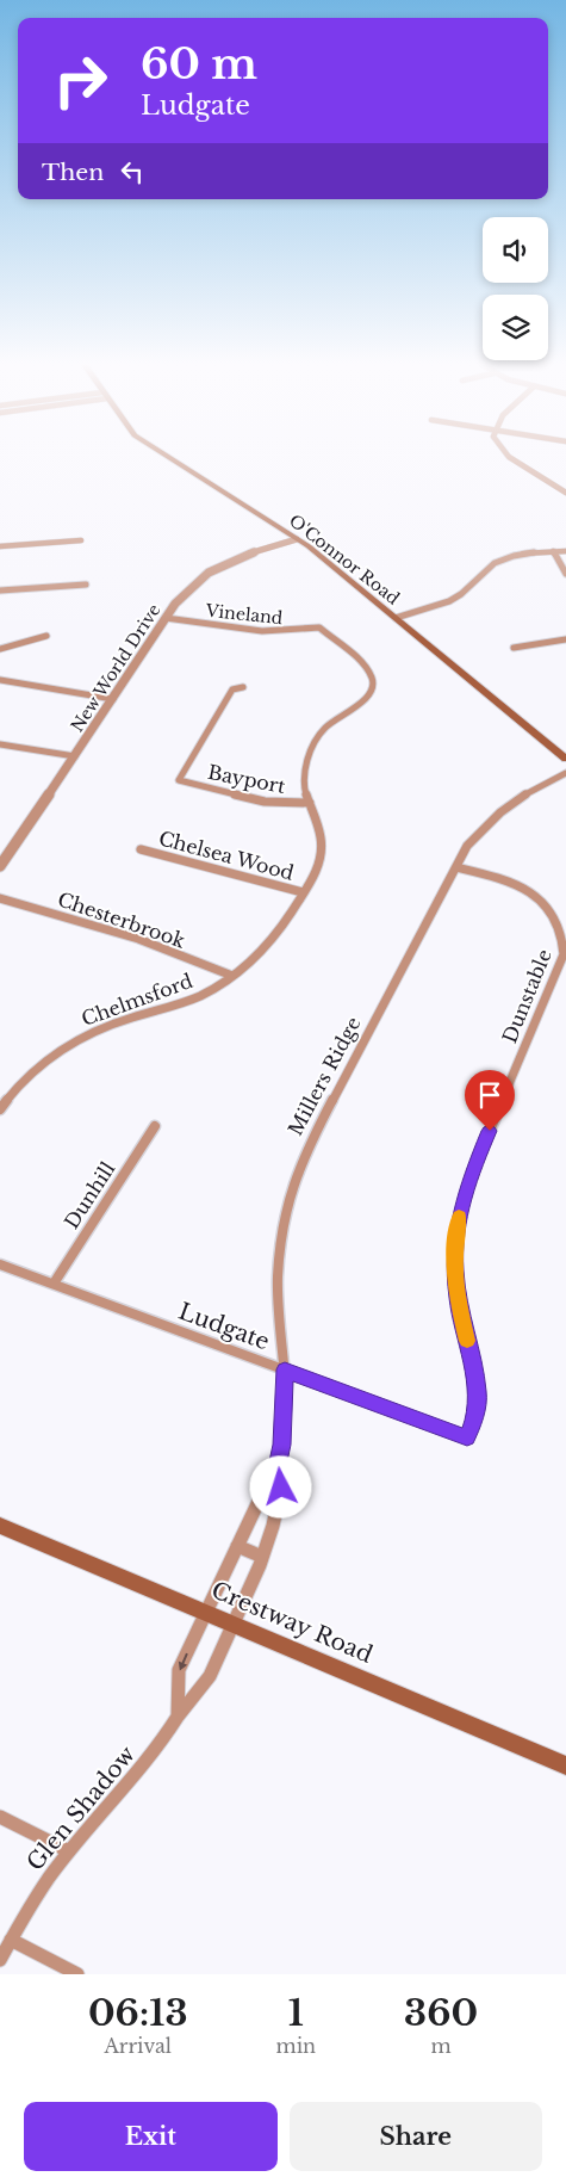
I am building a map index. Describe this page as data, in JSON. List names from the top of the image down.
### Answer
{
  "streets": {
    "main road": ["O'Connor Road", "Crestway Road"],
    "street": [
      "Vineland",
      "New World Drive",
      "Bayport",
      "Chelsea Wood",
      "Chesterbrook",
      "Dunstable",
      "Chelmsford",
      "Millers Ridge",
      "Dunhill",
      "Ludgate",
      "Glen Shadow"
    ]
  },
  "crossings": [
    ["O'Connor Road", "New World Drive"],
    ["Vineland", "New World Drive"],
    ["Vineland", "Chelmsford"],
    ["Bayport", "Chelmsford"],
    ["Chelsea Wood", "Chelmsford"],
    ["Chesterbrook", "Chelmsford"],
    ["Dunstable", "Millers Ridge"],
    ["Dunstable", "Ludgate"],
    ["Millers Ridge", "Ludgate"],
    ["Millers Ridge", "Crestway Road"],
    ["Millers Ridge", "Glen Shadow"],
    ["Dunhill", "Ludgate"],
    ["Crestway Road", "Glen Shadow"]
  ],
  "page": {
    "turn": ["60 m", "Ludgate"],
    "then": "Then",
    "eta": [
      "06:13",
      "Arrival",
      "1",
      "min",
      "360",
      "m"
    ],
    "buttons": ["Exit", "Share"]
  }
}
